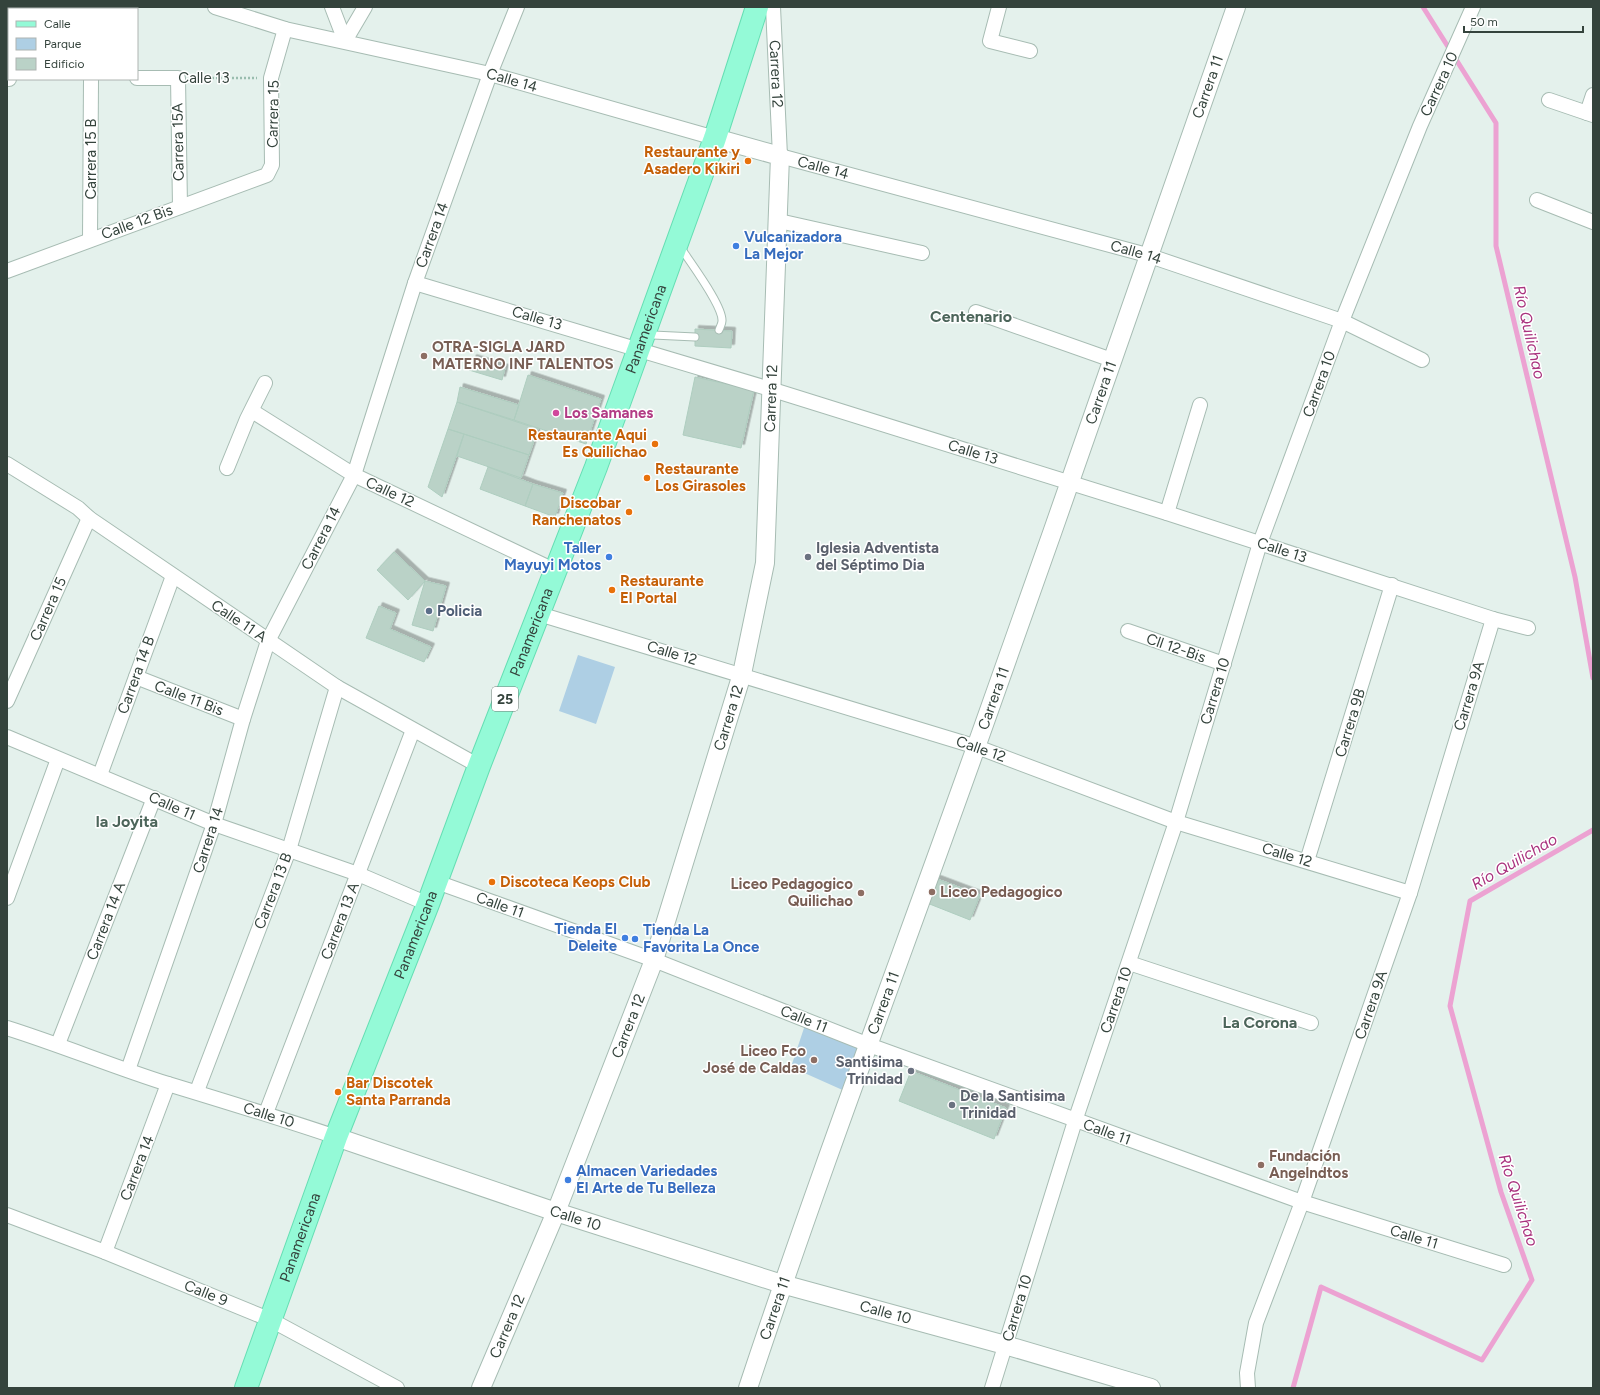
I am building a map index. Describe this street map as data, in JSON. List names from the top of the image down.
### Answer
{
  "streets": {
    "main road": ["Panamericana", "25"],
    "street": [
      "Carrera 12",
      "Calle 13",
      "Calle 14",
      "Carrera 10",
      "Carrera 11",
      "Carrera 15",
      "Carrera 15A",
      "Carrera 15 B",
      "Calle 12 Bis",
      "Carrera 14",
      "Calle 12",
      "Calle 11 A",
      "Cll 12-Bis",
      "Carrera 14 B",
      "Carrera 9A",
      "Calle 11 Bis",
      "Carrera 9B",
      "Calle 11",
      "Carrera 13 B",
      "Carrera 14 A",
      "Carrera 13 A",
      "Calle 10",
      "Calle 9"
    ]
  },
  "crossings": [
    ["Carrera 12", "Calle 13"],
    ["Carrera 12", "Calle 14"],
    ["Carrera 12", "Panamericana"],
    ["Carrera 12", "Calle 12"],
    ["Carrera 12", "Calle 11"],
    ["Carrera 12", "Calle 10"],
    ["Calle 13", "Carrera 10"],
    ["Calle 13", "Carrera 11"],
    ["Calle 13", "Carrera 15"],
    ["Calle 13", "Carrera 15A"],
    ["Calle 13", "Carrera 14"],
    ["Calle 13", "Panamericana"],
    ["Calle 13", "Carrera 9A"],
    ["Calle 13", "Carrera 9B"],
    ["Calle 14", "Carrera 10"],
    ["Calle 14", "Carrera 11"],
    ["Calle 14", "Carrera 15"],
    ["Calle 14", "Carrera 14"],
    ["Calle 14", "Panamericana"],
    ["Carrera 10", "Calle 12"],
    ["Carrera 10", "Cll 12-Bis"],
    ["Carrera 10", "Calle 11"],
    ["Carrera 10", "Calle 10"],
    ["Carrera 11", "Calle 12"],
    ["Carrera 11", "Calle 11"],
    ["Carrera 11", "Calle 10"],
    ["Carrera 15", "Calle 12 Bis"],
    ["Carrera 15", "Calle 11 A"],
    ["Carrera 15A", "Calle 12 Bis"],
    ["Carrera 15 B", "Calle 12 Bis"],
    ["Carrera 14", "Calle 12"],
    ["Carrera 14", "Calle 11 A"],
    ["Carrera 14", "Calle 11 Bis"],
    ["Carrera 14", "Calle 11"],
    ["Carrera 14", "Calle 10"],
    ["Carrera 14", "Calle 9"],
    ["Panamericana", "Calle 12"],
    ["Panamericana", "Calle 11 A"],
    ["Panamericana", "Calle 11"],
    ["Panamericana", "Calle 10"],
    ["Panamericana", "Calle 9"],
    ["Calle 12", "Carrera 9A"],
    ["Calle 12", "Carrera 9B"],
    ["Calle 11 A", "Carrera 14 B"],
    ["Calle 11 A", "Carrera 13 B"],
    ["Calle 11 A", "Carrera 13 A"],
    ["Carrera 14 B", "Calle 11 Bis"],
    ["Carrera 14 B", "Calle 11"],
    ["Carrera 9A", "Calle 11"],
    ["Calle 11", "Carrera 13 B"],
    ["Calle 11", "Carrera 14 A"],
    ["Calle 11", "Carrera 13 A"],
    ["Carrera 13 B", "Calle 10"],
    ["Carrera 14 A", "Calle 10"],
    ["Carrera 13 A", "Calle 10"]
  ],
  "districts": ["Centenario", "la Joyita", "La Corona"],
  "water": ["Río Quilichao"],
  "places": [
    "Restaurante y Asadero Kikiri",
    "Vulcanizadora La Mejor",
    "OTRA-SIGLA JARD MATERNO INF TALENTOS",
    "Los Samanes",
    "Restaurante Aqui Es Quilichao",
    "Restaurante Los Girasoles",
    "Discobar Ranchenatos",
    "Taller Mayuyi Motos",
    "Iglesia Adventista del Séptimo Dia",
    "Restaurante El Portal",
    "Policia",
    "Discoteca Keops Club",
    "Liceo Pedagogico",
    "Liceo Pedagogico Quilichao",
    "Tienda El Deleite",
    "Tienda La Favorita La Once",
    "Liceo Fco José de Caldas",
    "Santisima Trinidad",
    "Bar Discotek Santa Parranda",
    "De la Santisima Trinidad",
    "Fundación Angelndtos",
    "Almacen Variedades El Arte de Tu Belleza"
  ],
  "legend": ["Calle", "Parque", "Edificio"],
  "scale_bar": "50 m"
}
